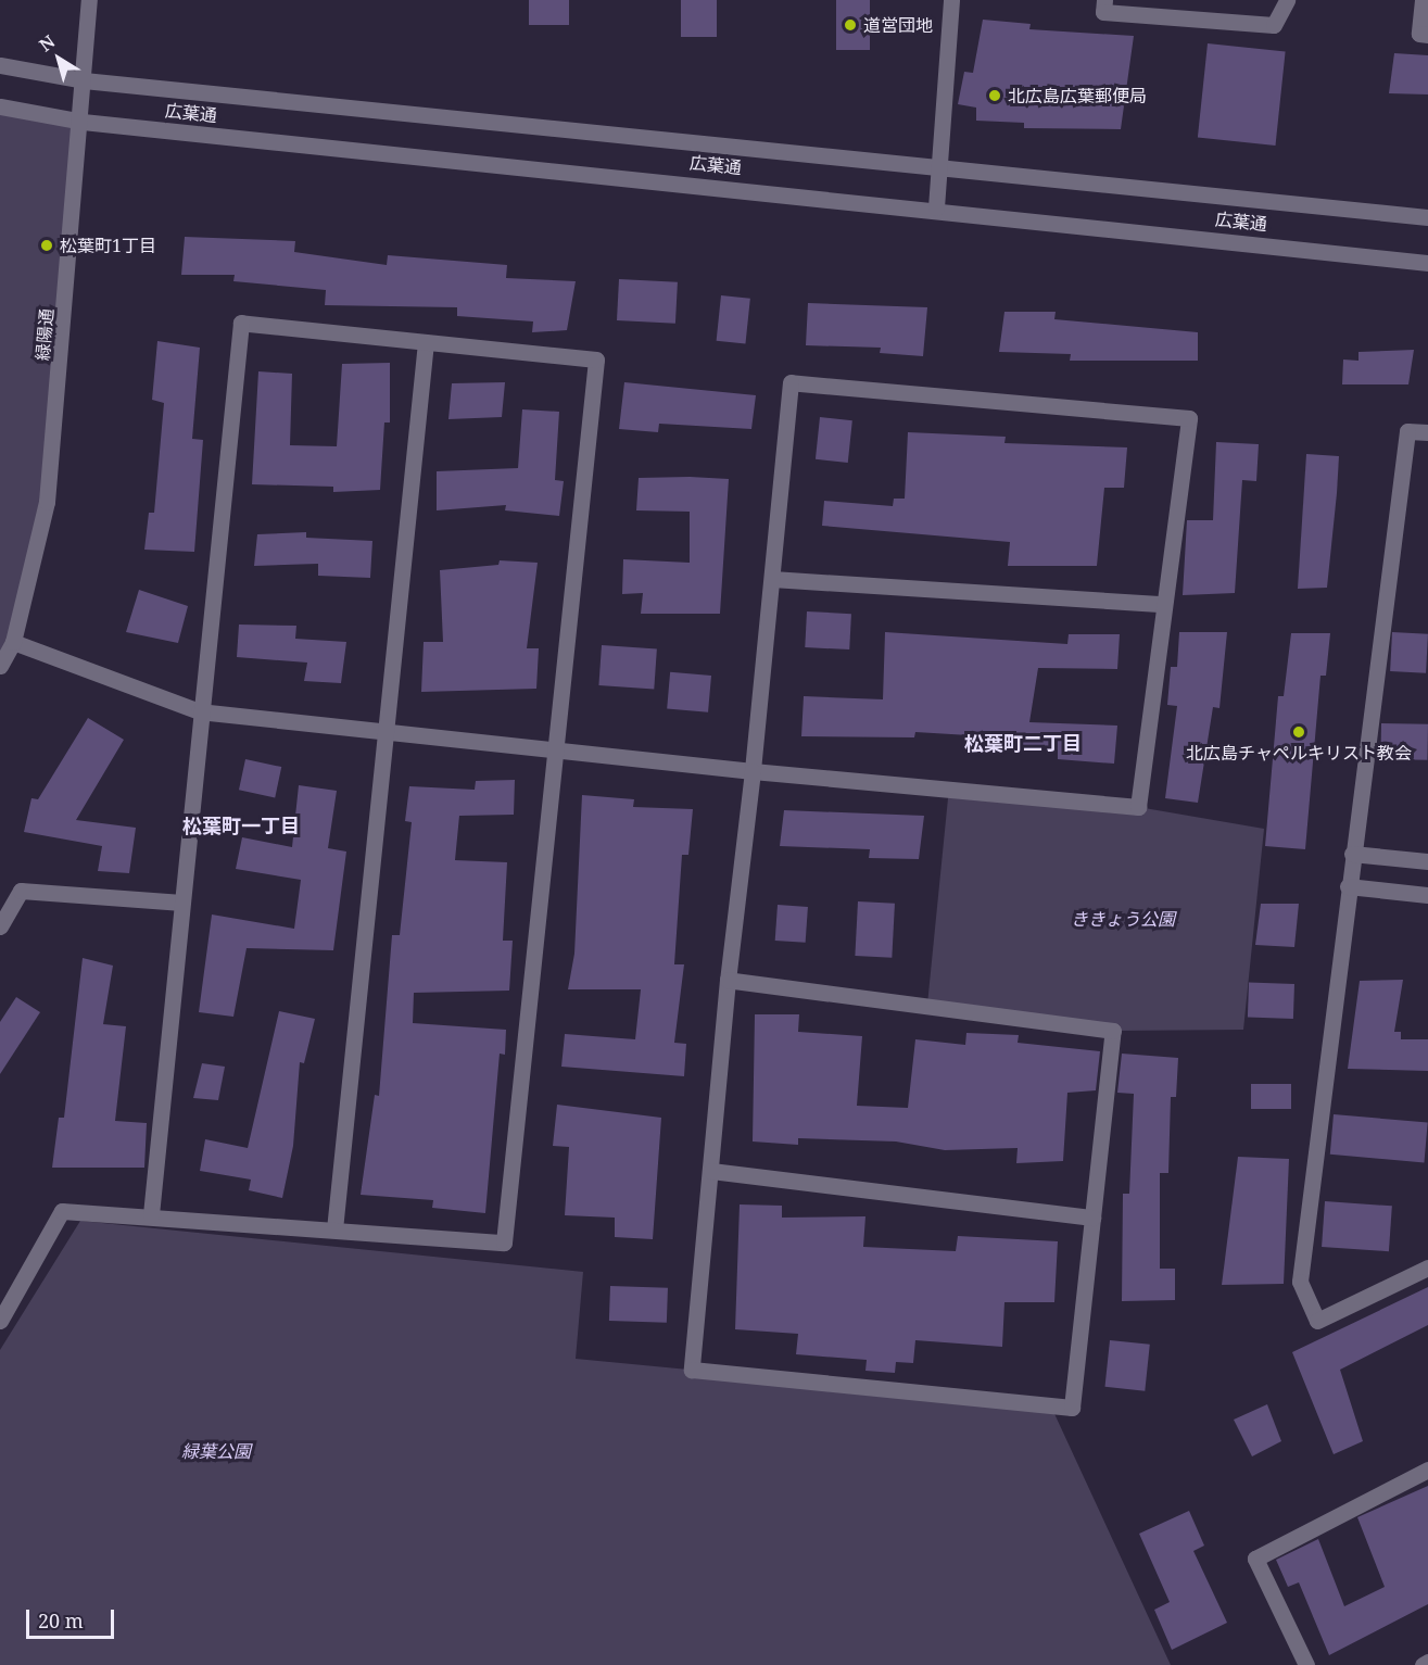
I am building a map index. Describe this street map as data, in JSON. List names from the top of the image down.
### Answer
{
  "streets": {
    "street": ["広葉通", "緑陽通"]
  },
  "crossings": [
    ["広葉通", "緑陽通"]
  ],
  "districts": ["松葉町二丁目", "松葉町一丁目"],
  "parks": ["ききょう公園", "緑葉公園"],
  "places": [
    "道営団地",
    "北広島広葉郵便局",
    "松葉町1丁目",
    "北広島チャペルキリスト教会"
  ],
  "scale_bar": "20 m",
  "north": "top left"
}
